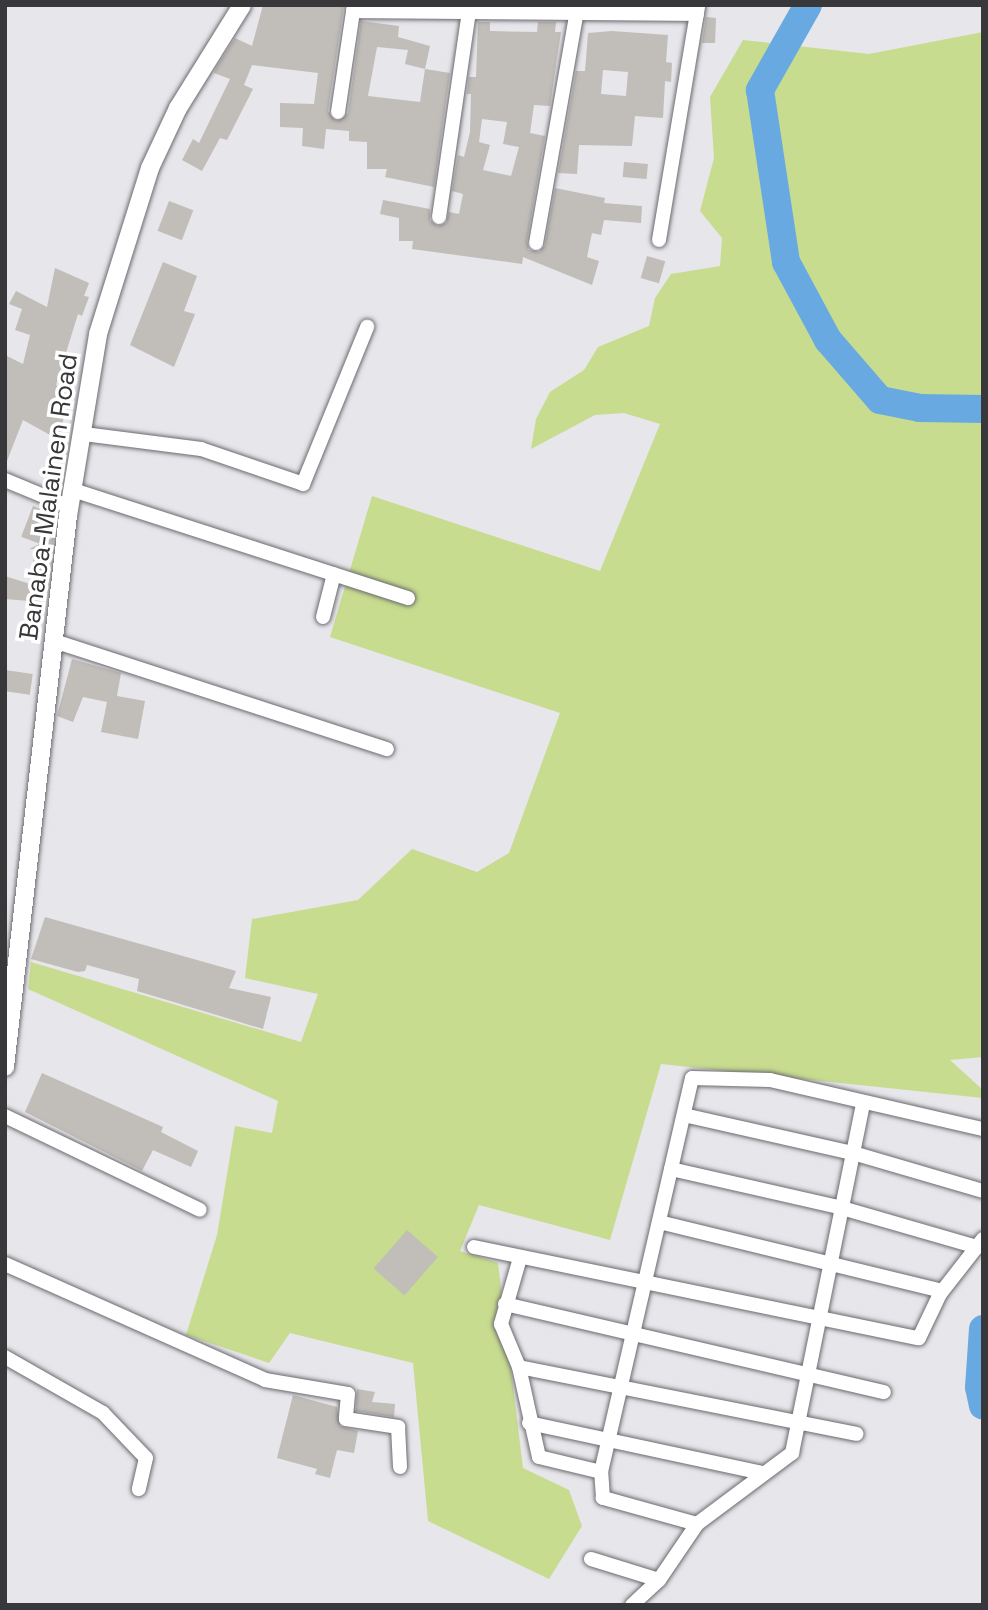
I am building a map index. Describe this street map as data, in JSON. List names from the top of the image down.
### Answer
{
  "streets": {
    "street": ["Banaba-Malainen Road"]
  }
}
